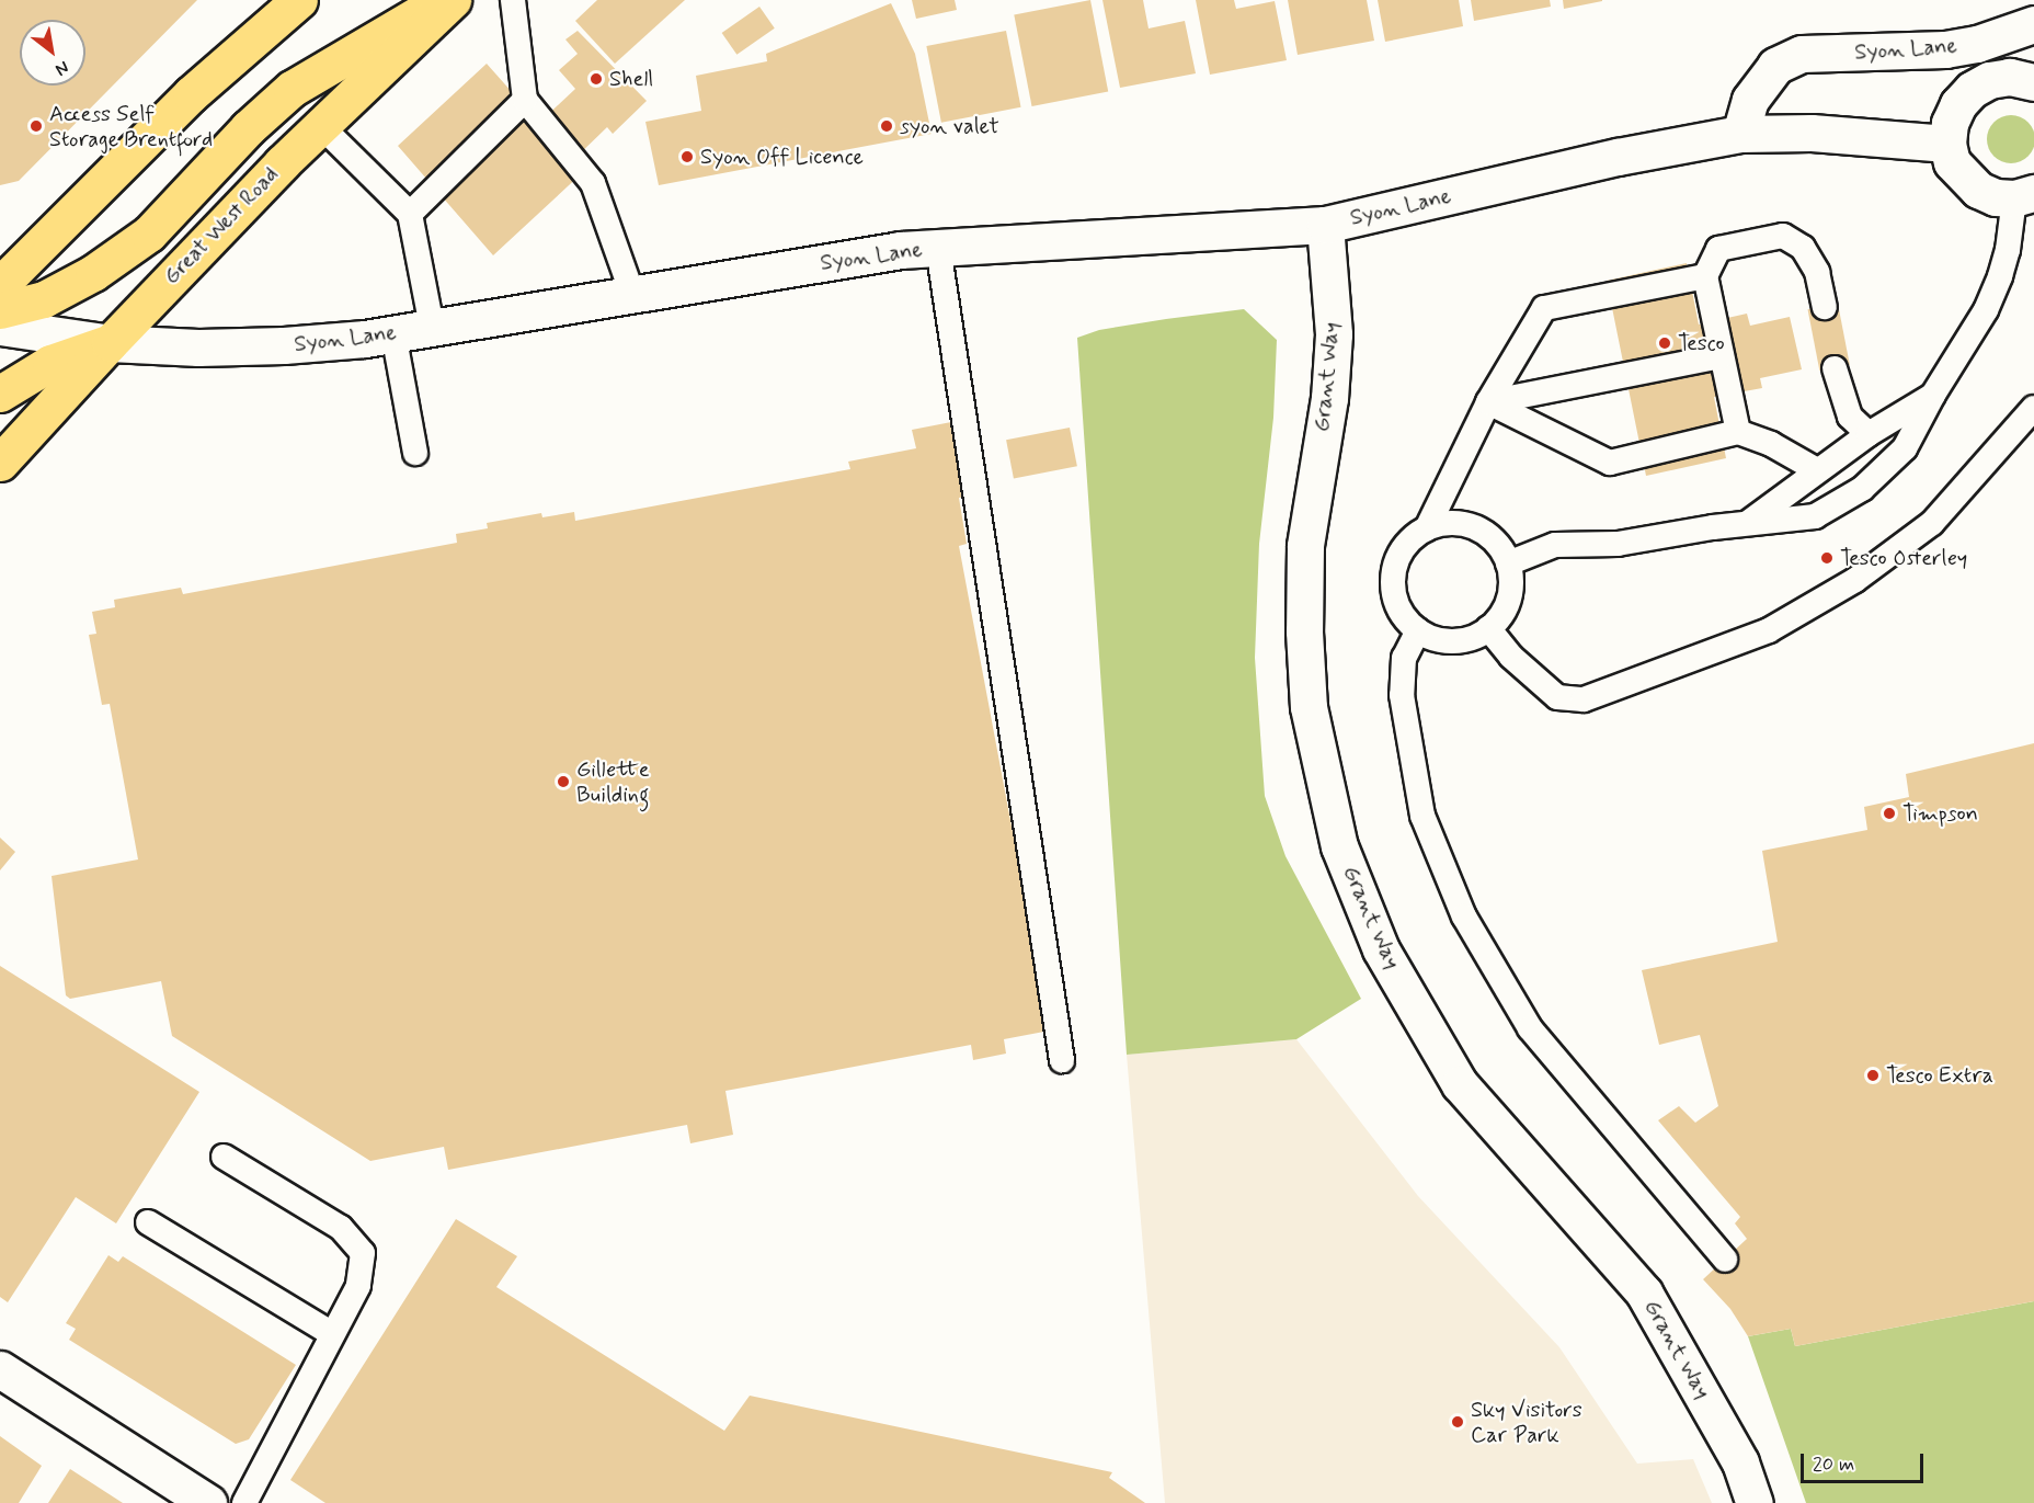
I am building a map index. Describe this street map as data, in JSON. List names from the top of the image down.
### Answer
{
  "streets": {
    "highway": ["Great West Road"],
    "main road": ["Syon Lane", "Grant Way"]
  },
  "crossings": [
    ["Syon Lane", "Great West Road"],
    ["Syon Lane", "Grant Way"]
  ],
  "places": [
    "Shell",
    "Access Self Storage Brentford",
    "syon valet",
    "Syon Off Licence",
    "Tesco",
    "Tesco Osterley",
    "Gillette Building",
    "Timpson",
    "Tesco Extra",
    "Sky Visitors Car Park"
  ],
  "scale_bar": "20 m",
  "north": "bottom right"
}
